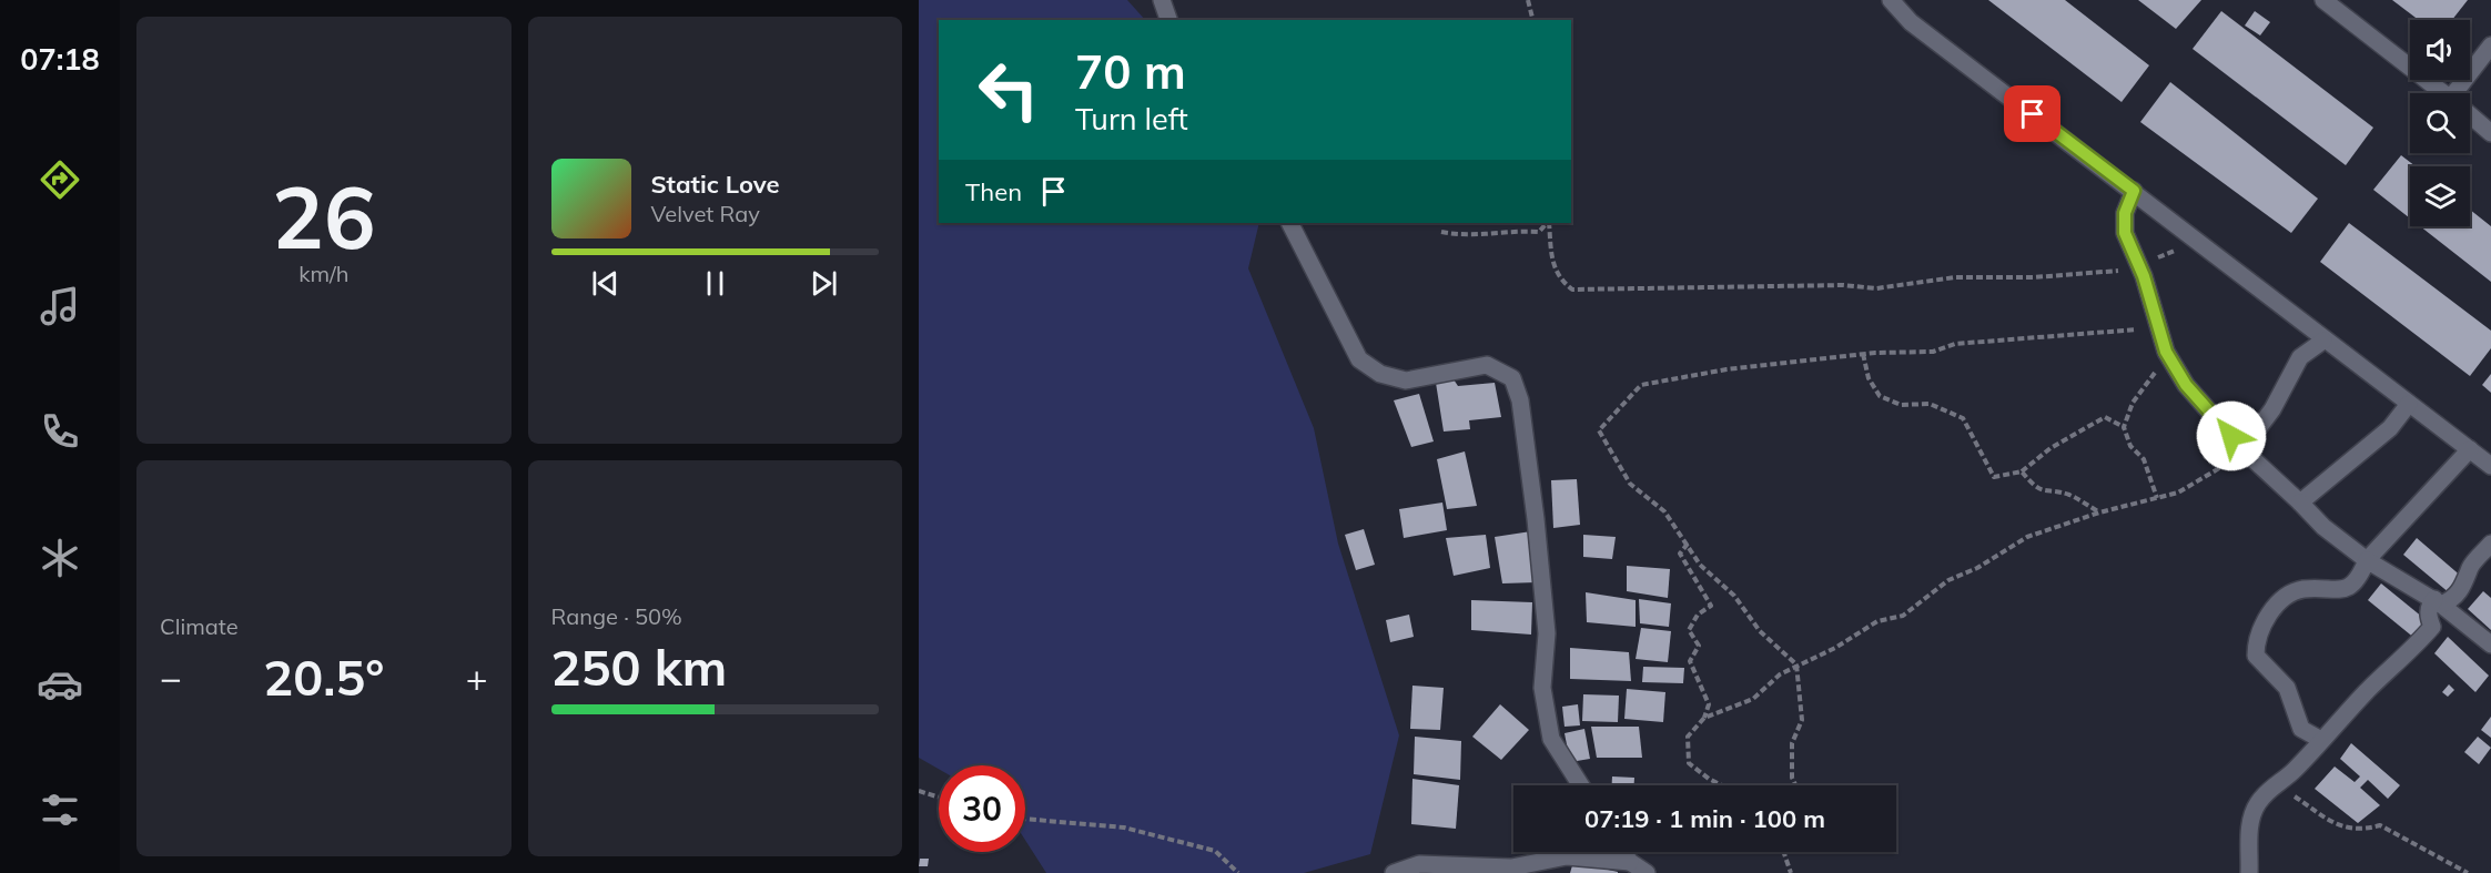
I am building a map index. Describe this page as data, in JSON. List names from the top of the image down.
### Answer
{
  "page": {
    "tabs": "07:18",
    "tile": [
      ["26", "km/h"],
      "Climate",
      ["Range · 50%", "250 km"]
    ],
    "turn": ["70 m", "Turn left"],
    "song": ["Static Love", "Velvet Ray"],
    "then": "Then",
    "heat": ["−", "20.5°", "+"],
    "limit": "30",
    "trip": "07:19 · 1 min · 100 m"
  }
}
